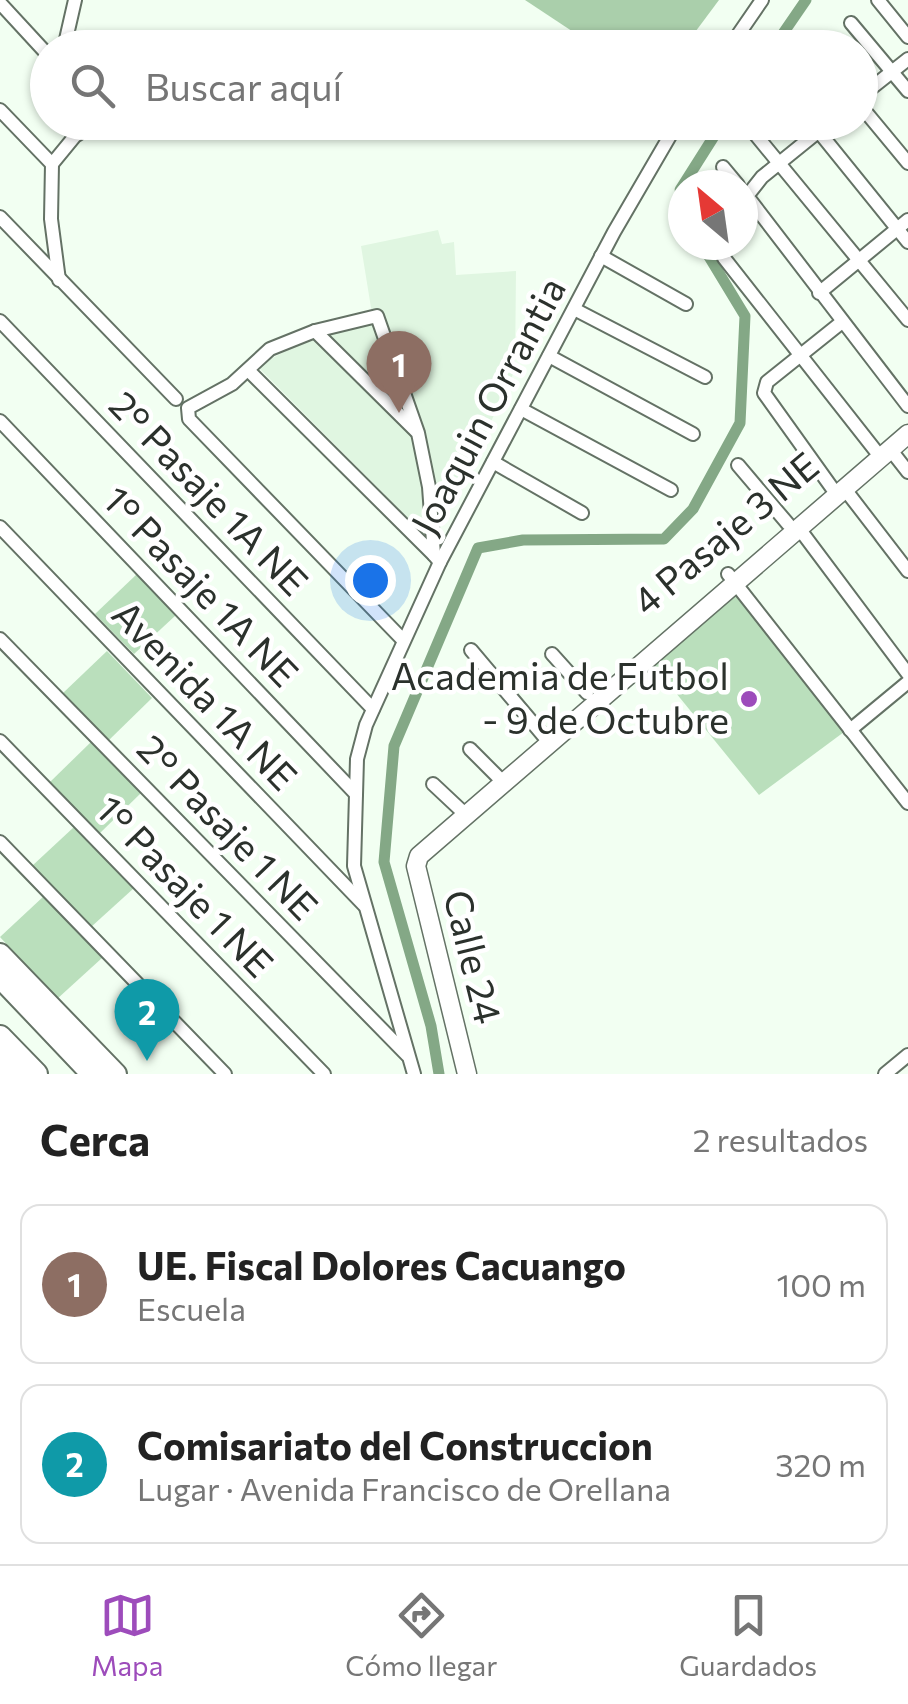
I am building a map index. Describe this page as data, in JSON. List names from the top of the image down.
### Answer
{
  "streets": {
    "street": [
      "Joaquin Orrantia",
      "2° Pasaje 1A NE",
      "4 Pasaje 3 NE",
      "1° Pasaje 1A NE",
      "Avenida 1A NE",
      "2° Pasaje 1 NE",
      "1° Pasaje 1 NE",
      "Calle 24"
    ]
  },
  "crossings": [
    ["Joaquin Orrantia", "2° Pasaje 1A NE"],
    ["Joaquin Orrantia", "1° Pasaje 1A NE"],
    ["Joaquin Orrantia", "Avenida 1A NE"],
    ["Joaquin Orrantia", "2° Pasaje 1 NE"],
    ["4 Pasaje 3 NE", "Calle 24"]
  ],
  "places": ["Academia de Futbol - 9 de Octubre"],
  "north": "top left",
  "page": {
    "search": "Buscar aquí",
    "pins": ["1", "2"],
    "heading": ["Cerca", "2 resultados"],
    "list": [
      {
        "mark": "1",
        "name": "UE. Fiscal Dolores Cacuango",
        "note": "Escuela",
        "value": "100 m"
      },
      {
        "mark": "2",
        "name": "Comisariato del Construccion",
        "note": "Lugar · Avenida Francisco de Orellana",
        "value": "320 m"
      }
    ],
    "nav": ["Mapa", "Cómo llegar", "Guardados"]
  }
}
